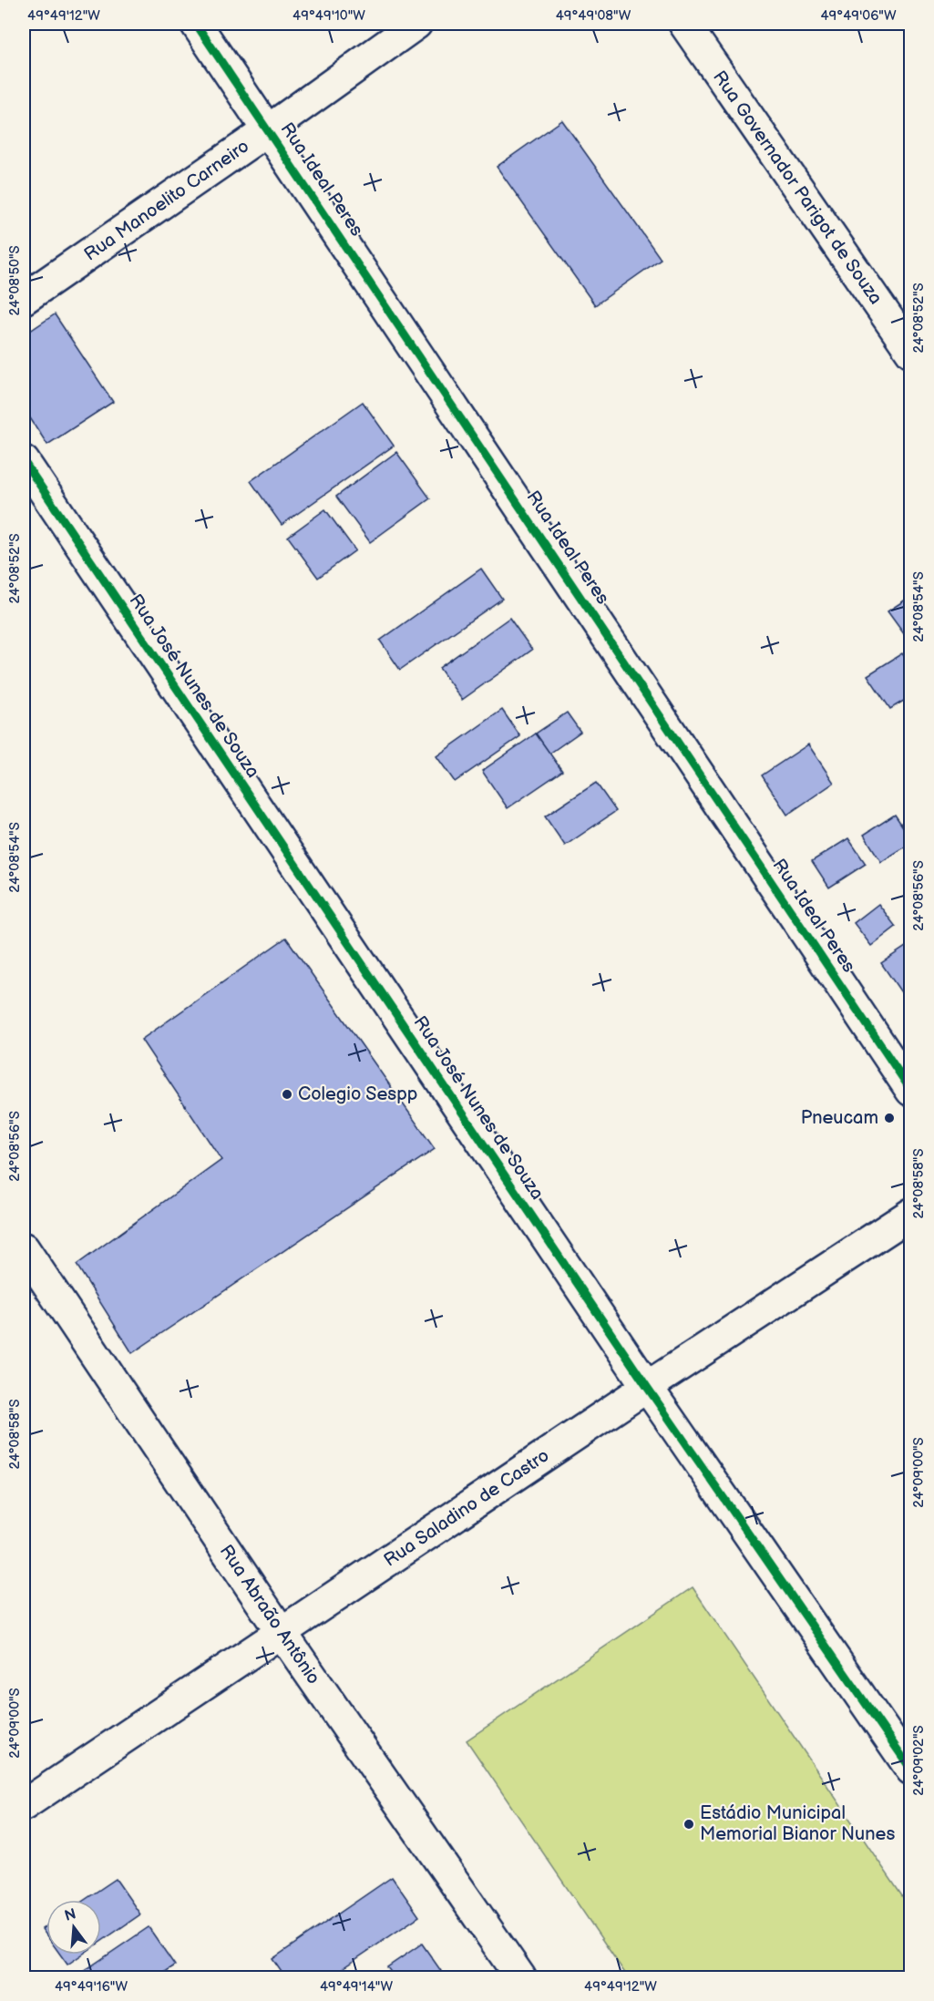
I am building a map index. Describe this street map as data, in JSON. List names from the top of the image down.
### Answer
{
  "streets": {
    "street": [
      "Rua Ideal Peres",
      "Rua Governador Parigot de Souza",
      "Rua Manoelito Carneiro",
      "Rua José Nunes de Souza",
      "Rua Saladino de Castro",
      "Rua Abraão Antônio"
    ]
  },
  "crossings": [
    ["Rua Ideal Peres", "Rua Manoelito Carneiro"],
    ["Rua José Nunes de Souza", "Rua Saladino de Castro"],
    ["Rua Saladino de Castro", "Rua Abraão Antônio"]
  ],
  "places": ["Colegio Sespp", "Pneucam", "Estádio Municipal Memorial Bianor Nunes"],
  "north": "top",
  "coordinates": [
    "49°49'12\"W",
    "49°49'10\"W",
    "49°49'08\"W",
    "49°49'06\"W",
    "24°08'50\"S",
    "24°08'52\"S",
    "24°08'54\"S",
    "24°08'56\"S",
    "24°08'58\"S",
    "24°09'00\"S",
    "24°09'02\"S",
    "49°49'16\"W",
    "49°49'14\"W"
  ]
}
